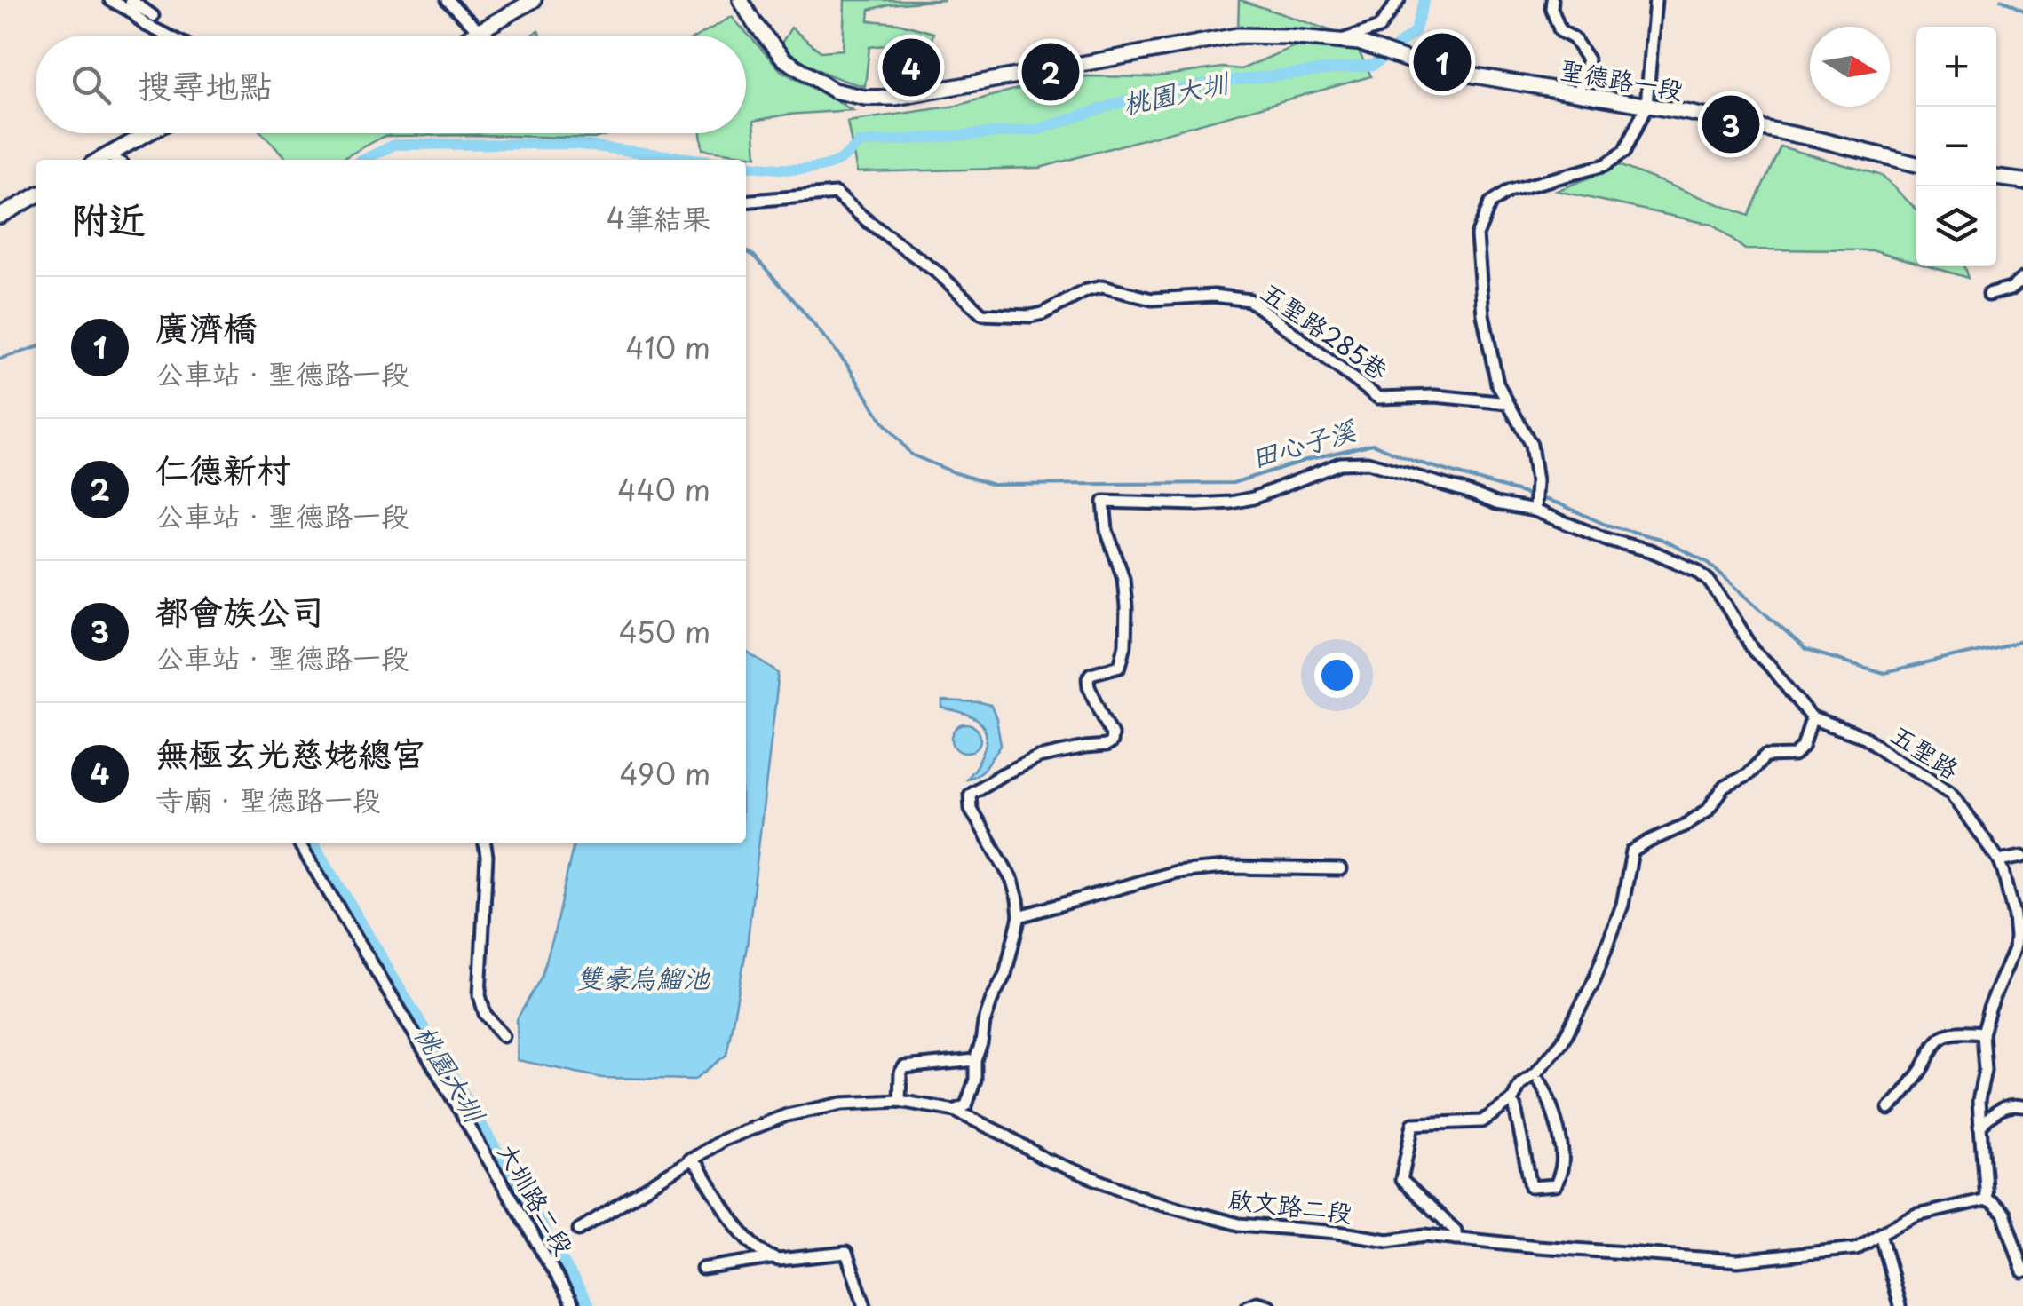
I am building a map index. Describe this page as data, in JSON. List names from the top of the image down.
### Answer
{
  "streets": {
    "street": [
      "聖德路一段",
      "五聖路285巷",
      "五聖路",
      "大圳路二段",
      "啟文路二段"
    ]
  },
  "crossings": [
    ["五聖路", "啟文路二段"]
  ],
  "water": ["桃園大圳", "田心子溪", "雙豪烏鰡池"],
  "north": "right",
  "page": {
    "map_buttons": ["+", "−"],
    "pins": [
      "1",
      "4",
      "2",
      "3"
    ],
    "search": "搜尋地點",
    "heading": ["附近", "4筆結果"],
    "list": [
      {
        "mark": "1",
        "name": "廣濟橋",
        "note": "公車站 · 聖德路一段",
        "value": "410 m"
      },
      {
        "mark": "2",
        "name": "仁德新村",
        "note": "公車站 · 聖德路一段",
        "value": "440 m"
      },
      {
        "mark": "3",
        "name": "都會族公司",
        "note": "公車站 · 聖德路一段",
        "value": "450 m"
      },
      {
        "mark": "4",
        "name": "無極玄光慈姥總宮",
        "note": "寺廟 · 聖德路一段",
        "value": "490 m"
      }
    ]
  }
}
